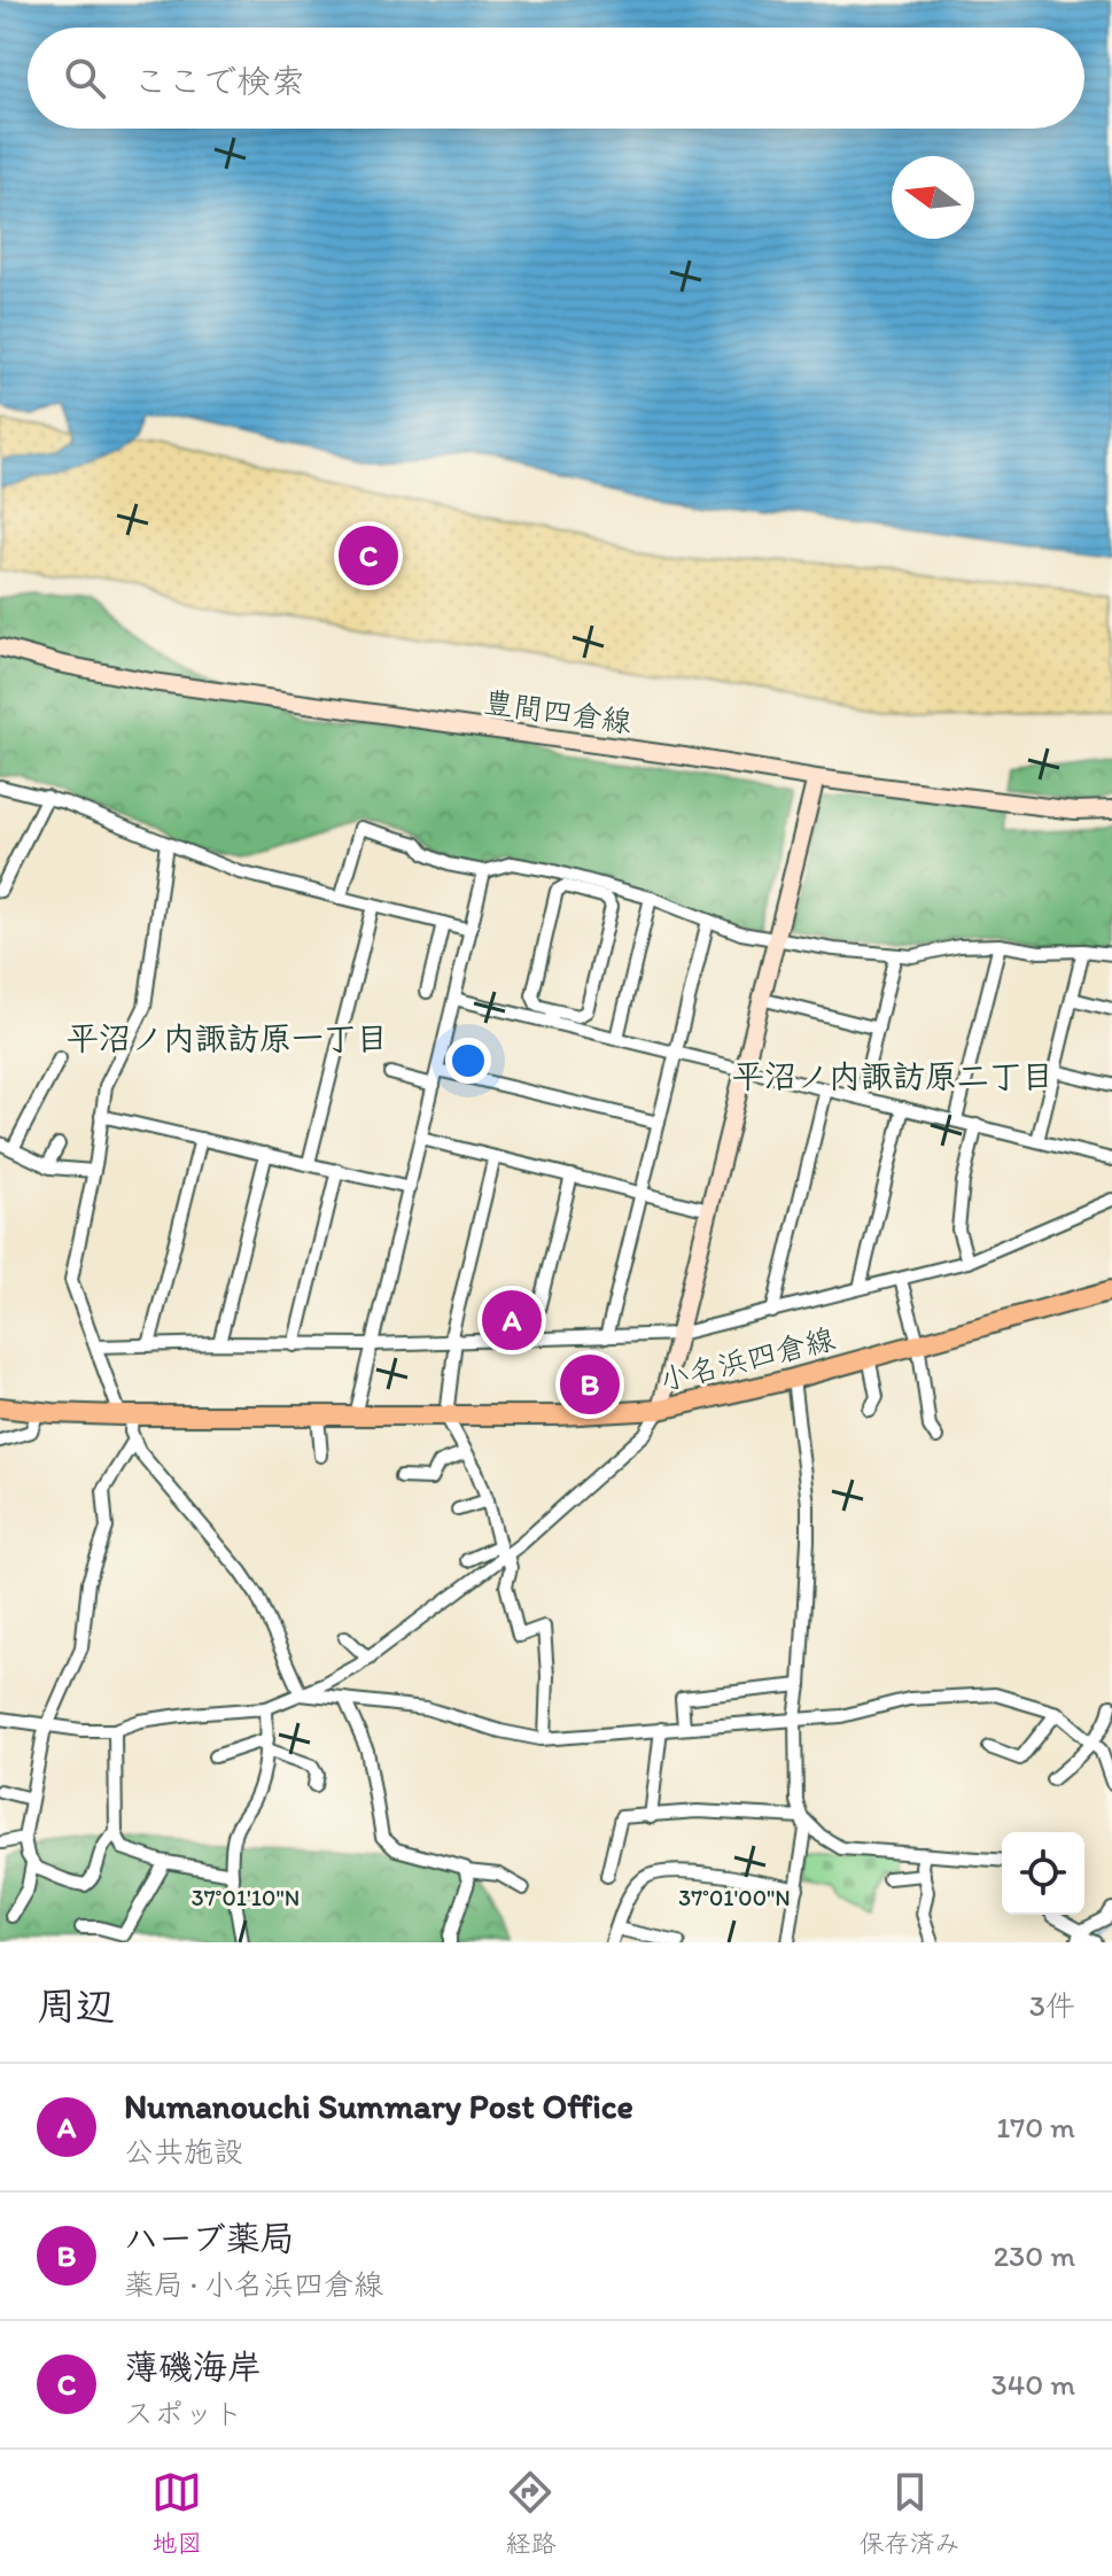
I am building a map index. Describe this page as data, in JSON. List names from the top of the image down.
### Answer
{
  "streets": {
    "main road": ["豊間四倉線", "小名浜四倉線"]
  },
  "districts": ["平沼ノ内諏訪原一丁目", "平沼ノ内諏訪原二丁目"],
  "north": "left",
  "page": {
    "search": "ここで検索",
    "pins": ["C", "A", "B"],
    "heading": ["周辺", "3件"],
    "list": [
      {
        "mark": "A",
        "name": "Numanouchi Summary Post Office",
        "note": "公共施設",
        "value": "170 m"
      },
      {
        "mark": "B",
        "name": "ハーブ薬局",
        "note": "薬局 · 小名浜四倉線",
        "value": "230 m"
      },
      {
        "mark": "C",
        "name": "薄磯海岸",
        "note": "スポット",
        "value": "340 m"
      }
    ],
    "nav": ["地図", "経路", "保存済み"]
  },
  "coordinates": ["37°01'10\"N", "37°01'00\"N"]
}
